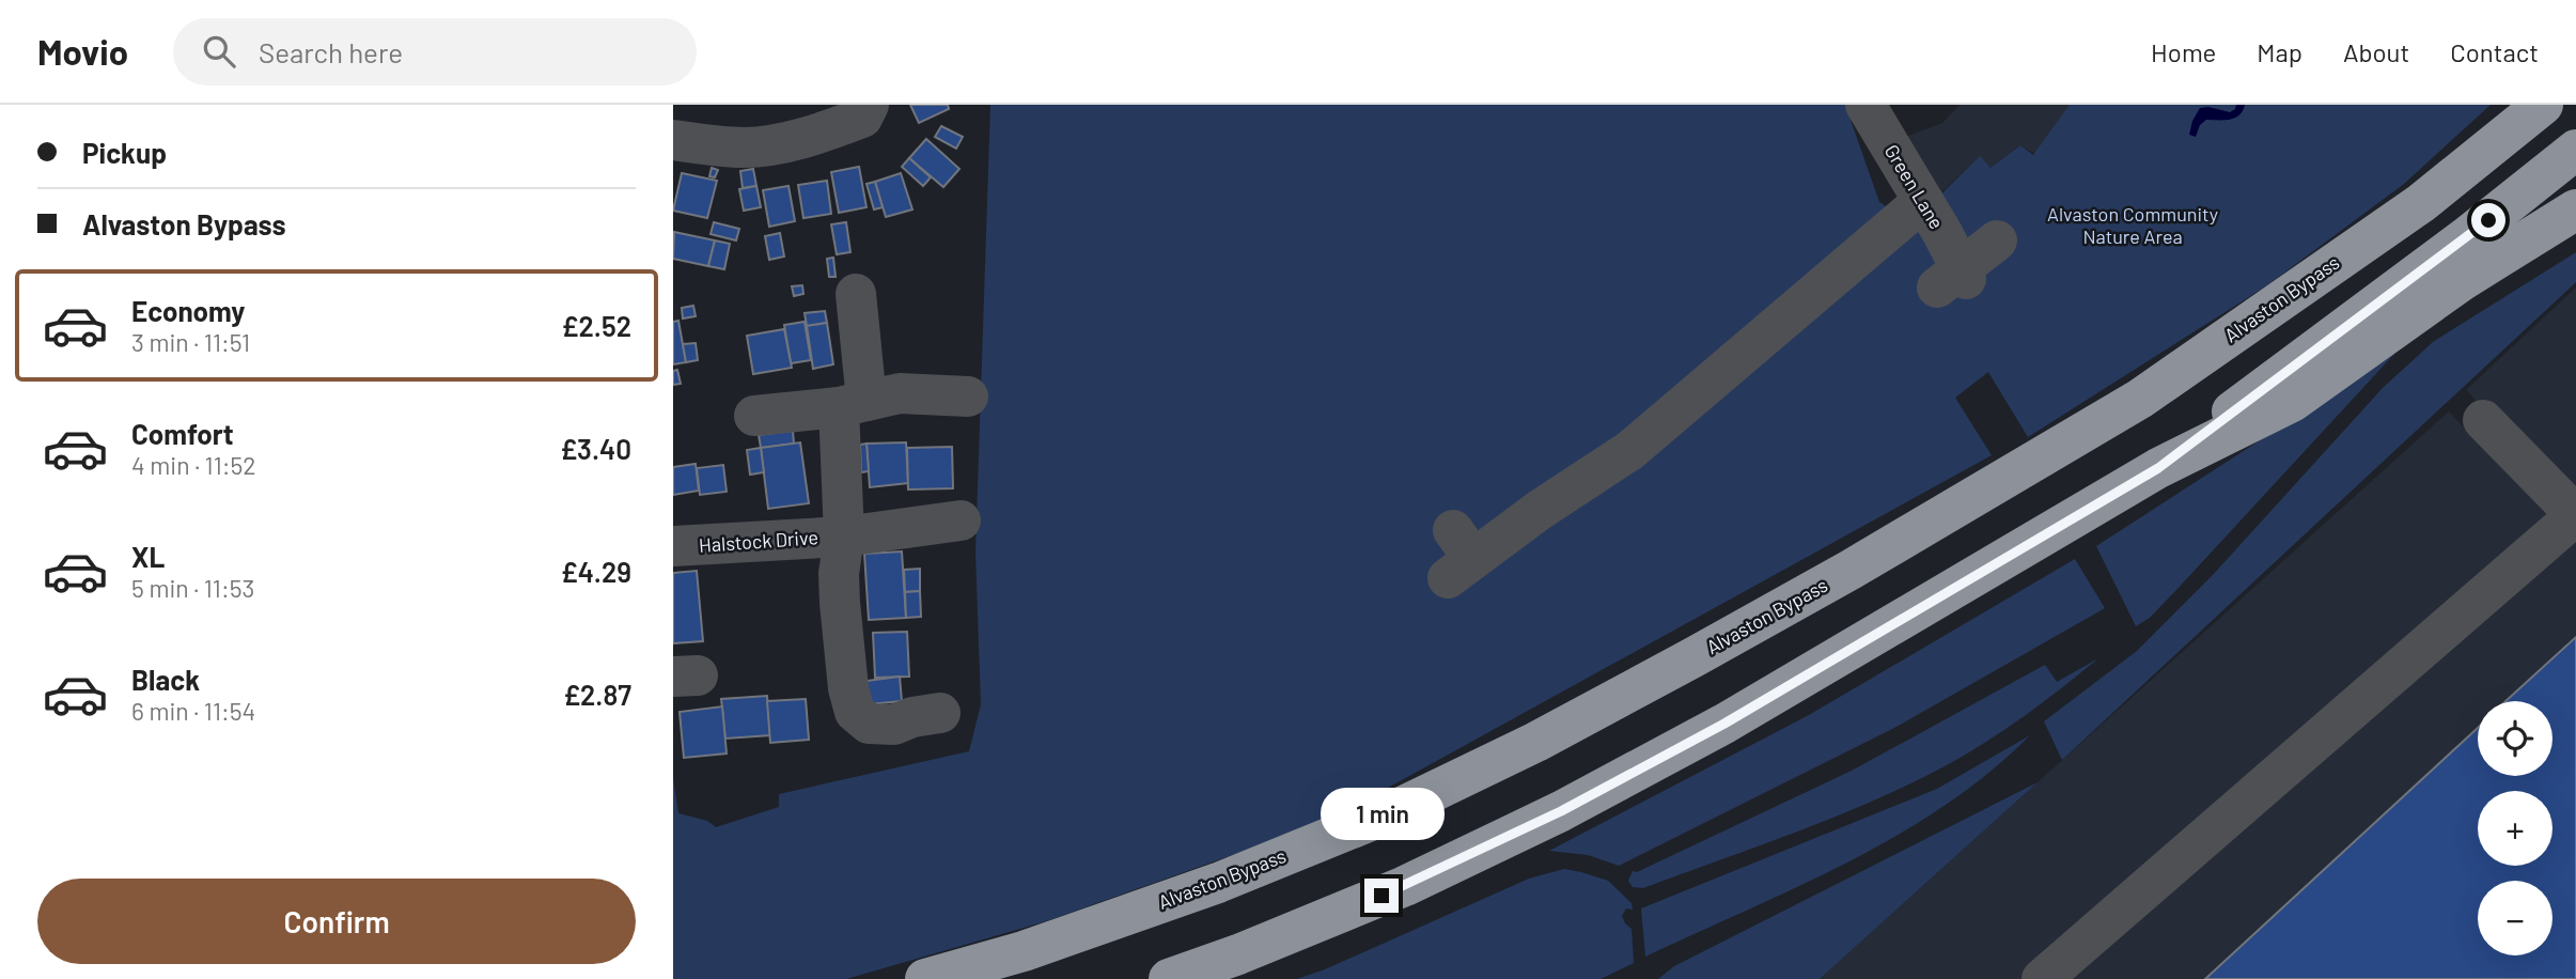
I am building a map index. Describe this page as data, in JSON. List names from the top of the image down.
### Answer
{
  "streets": {
    "highway": ["Alvaston Bypass"],
    "street": ["Green Lane", "Halstock Drive"]
  },
  "parks": ["Alvaston Community Nature Area"],
  "page": {
    "header": "Movio",
    "search": "Search here",
    "nav": [
      "Home",
      "Map",
      "About",
      "Contact"
    ],
    "banner": ["Pickup", "Alvaston Bypass"],
    "list": [
      {
        "name": "Economy",
        "note": "3 min · 11:51",
        "value": "£2.52"
      },
      {
        "name": "Comfort",
        "note": "4 min · 11:52",
        "value": "£3.40"
      },
      {
        "name": "XL",
        "note": "5 min · 11:53",
        "value": "£4.29"
      },
      {
        "name": "Black",
        "note": "6 min · 11:54",
        "value": "£2.87"
      }
    ],
    "map_buttons": ["+", "−"],
    "bubble": "1 min",
    "buttons": "Confirm"
  }
}
